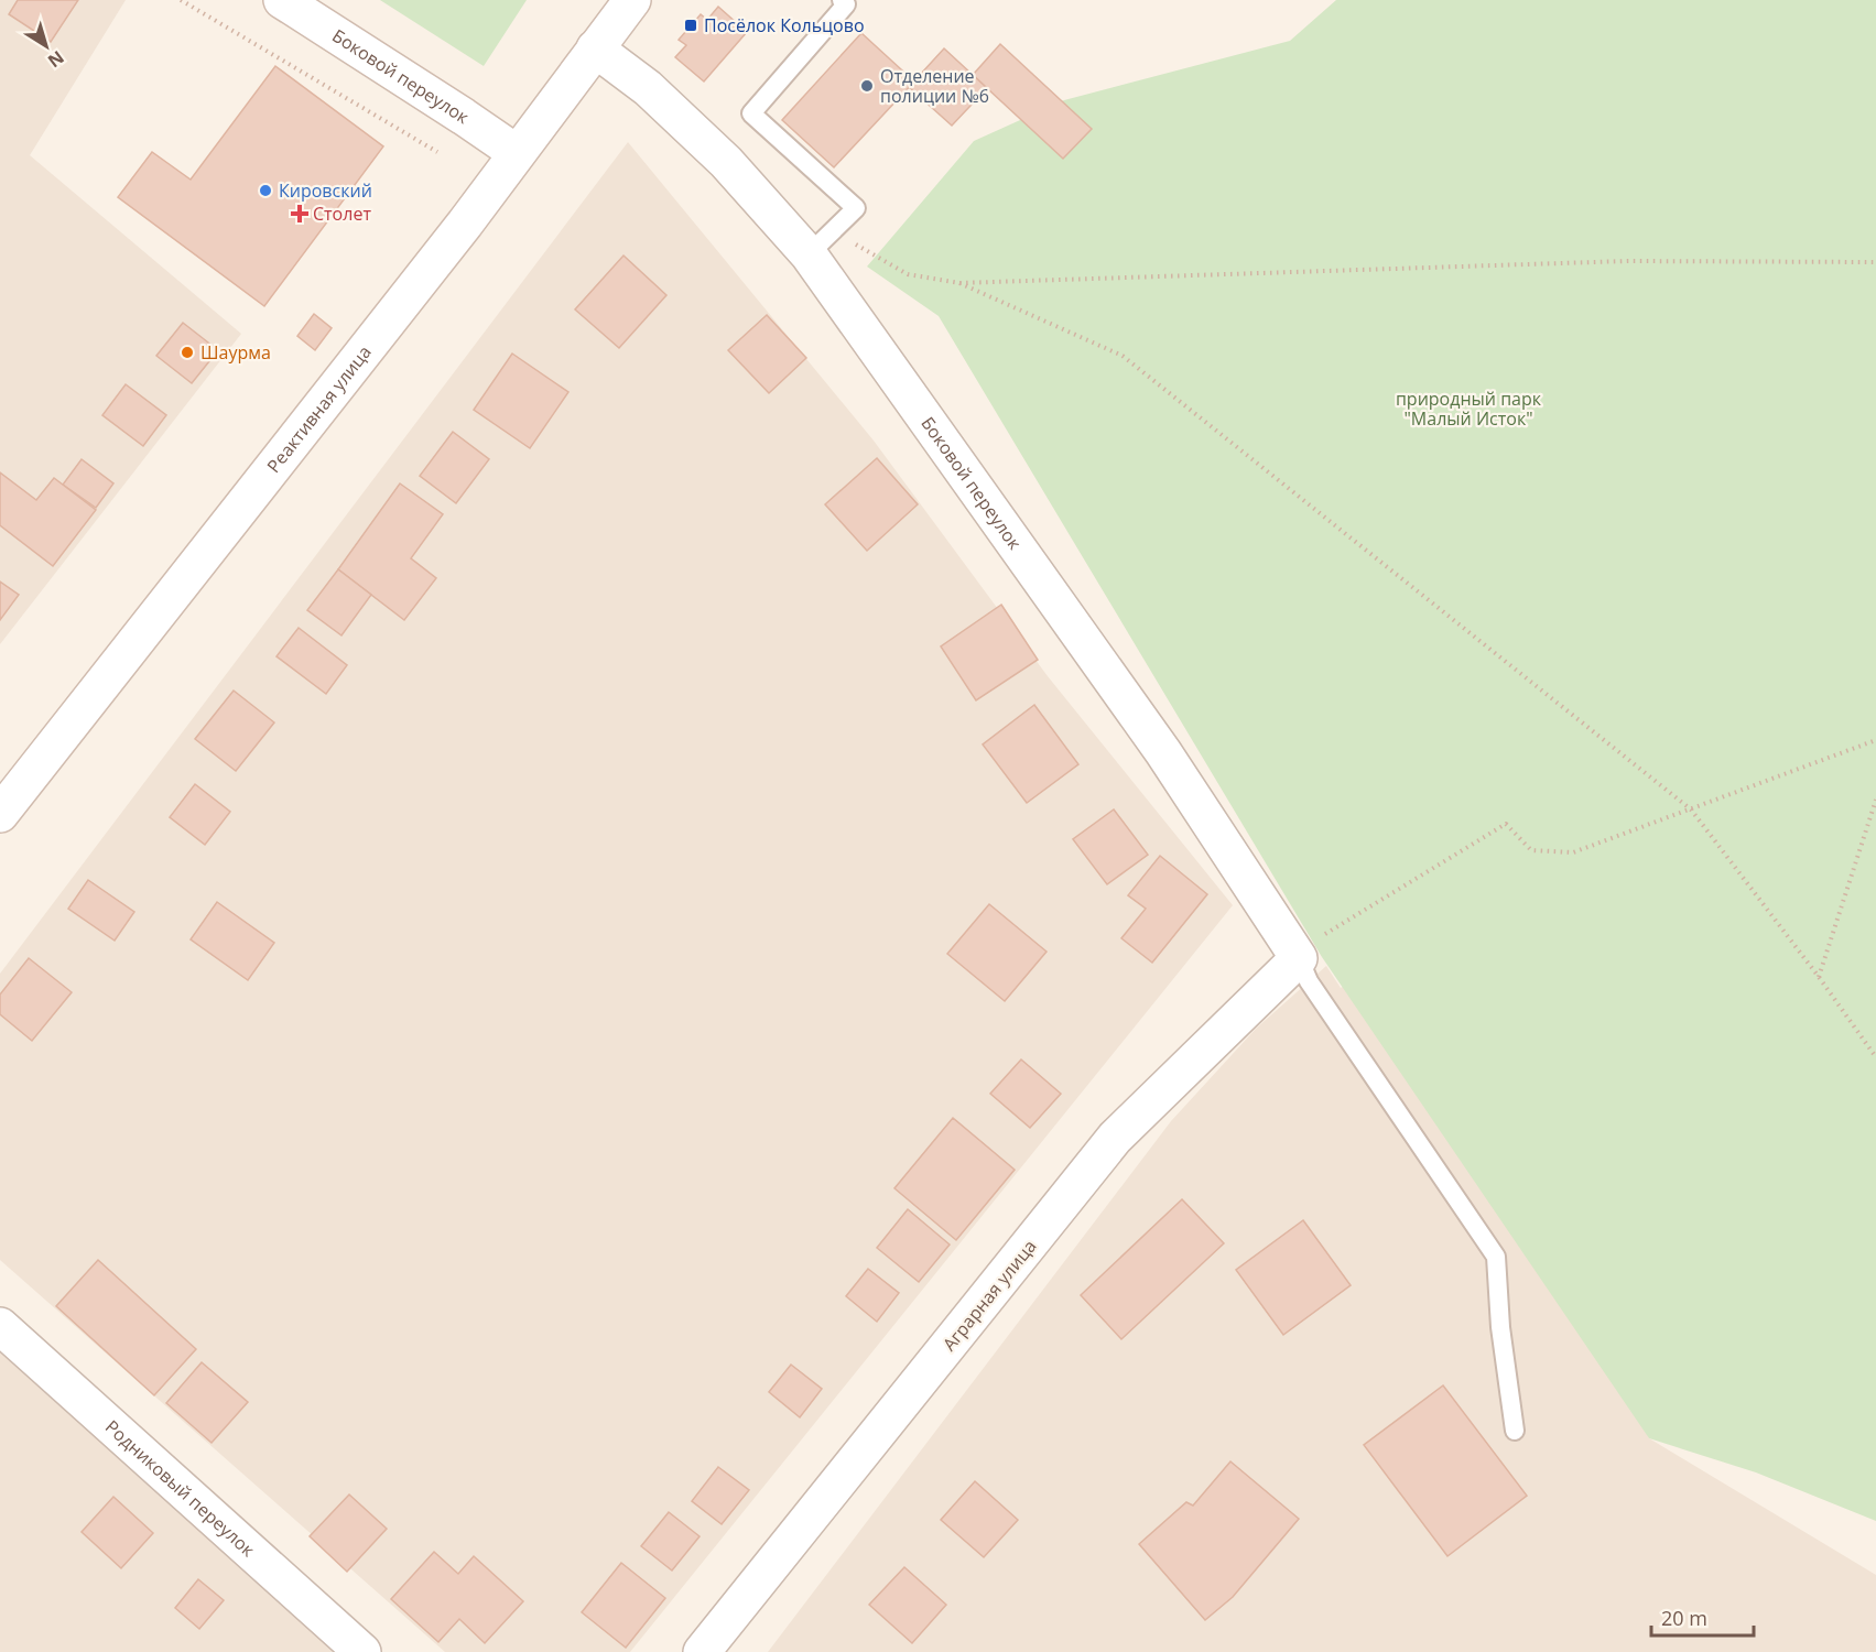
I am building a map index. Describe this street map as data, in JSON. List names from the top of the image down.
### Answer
{
  "streets": {
    "street": [
      "Боковой переулок",
      "Реактивная улица",
      "Аграрная улица",
      "Родниковый переулок"
    ]
  },
  "crossings": [
    ["Боковой переулок", "Реактивная улица"],
    ["Боковой переулок", "Аграрная улица"]
  ],
  "parks": ["природный парк \"Малый Исток\""],
  "places": {
    "transit": ["Посёлок Кольцово"],
    "other": ["Отделение полиции №6", "Кировский", "Шаурма"],
    "health": ["Столет"]
  },
  "scale_bar": "20 m",
  "north": "bottom right"
}
